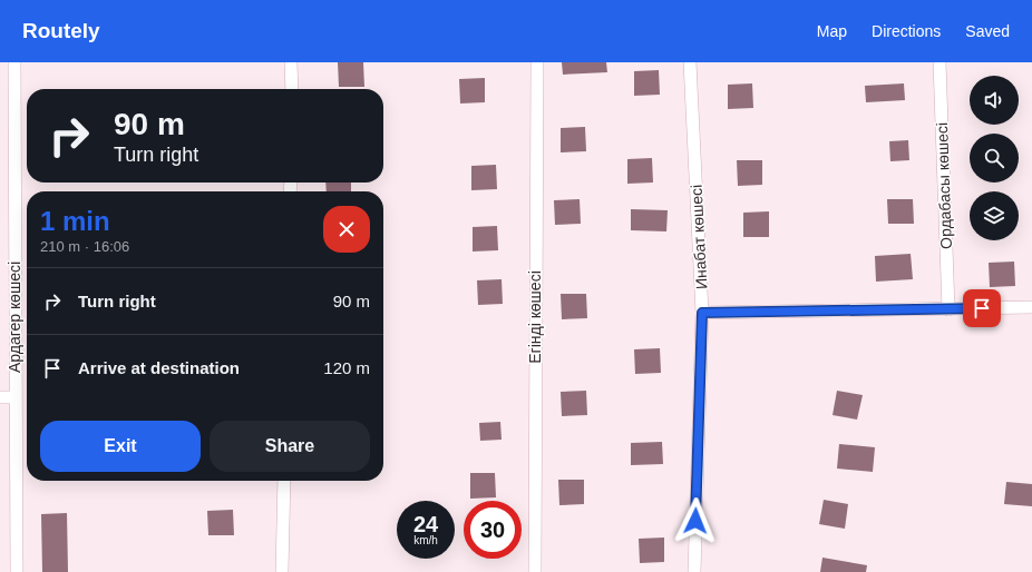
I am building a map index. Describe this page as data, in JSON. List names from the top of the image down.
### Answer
{
  "streets": {
    "street": [
      "Ордабасы көшесі",
      "Инабат көшесі",
      "Ардагер көшесі",
      "Егінді көшесі"
    ]
  },
  "page": {
    "header": "Routely",
    "nav": ["Map", "Directions", "Saved"],
    "turn": ["90 m", "Turn right"],
    "heading": ["1 min", "210 m · 16:06"],
    "list": [
      {
        "name": "Turn right",
        "value": "90 m"
      },
      {
        "name": "Arrive at destination",
        "value": "120 m"
      }
    ],
    "buttons": ["Exit", "Share"],
    "speed": "24 km/h",
    "limit": "30"
  }
}
